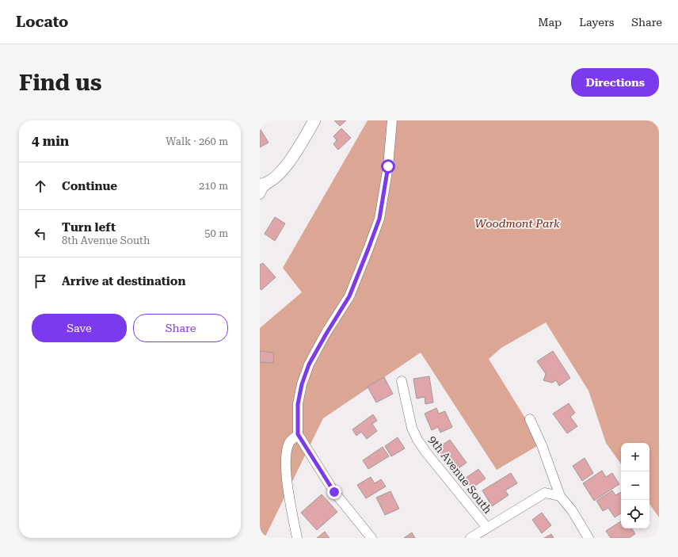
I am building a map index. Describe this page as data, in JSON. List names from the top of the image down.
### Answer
{
  "streets": {
    "street": ["9th Avenue South"]
  },
  "parks": ["Woodmont Park"],
  "page": {
    "header": "Locato",
    "nav": ["Map", "Layers", "Share"],
    "buttons": [
      "Directions",
      ["Save", "Share"]
    ],
    "title": "Find us",
    "heading": ["4 min", "Walk · 260 m"],
    "list": [
      ["Continue", "210 m"],
      ["Turn left", "8th Avenue South", "50 m"],
      "Arrive at destination"
    ],
    "map_buttons": ["+", "−"]
  }
}
